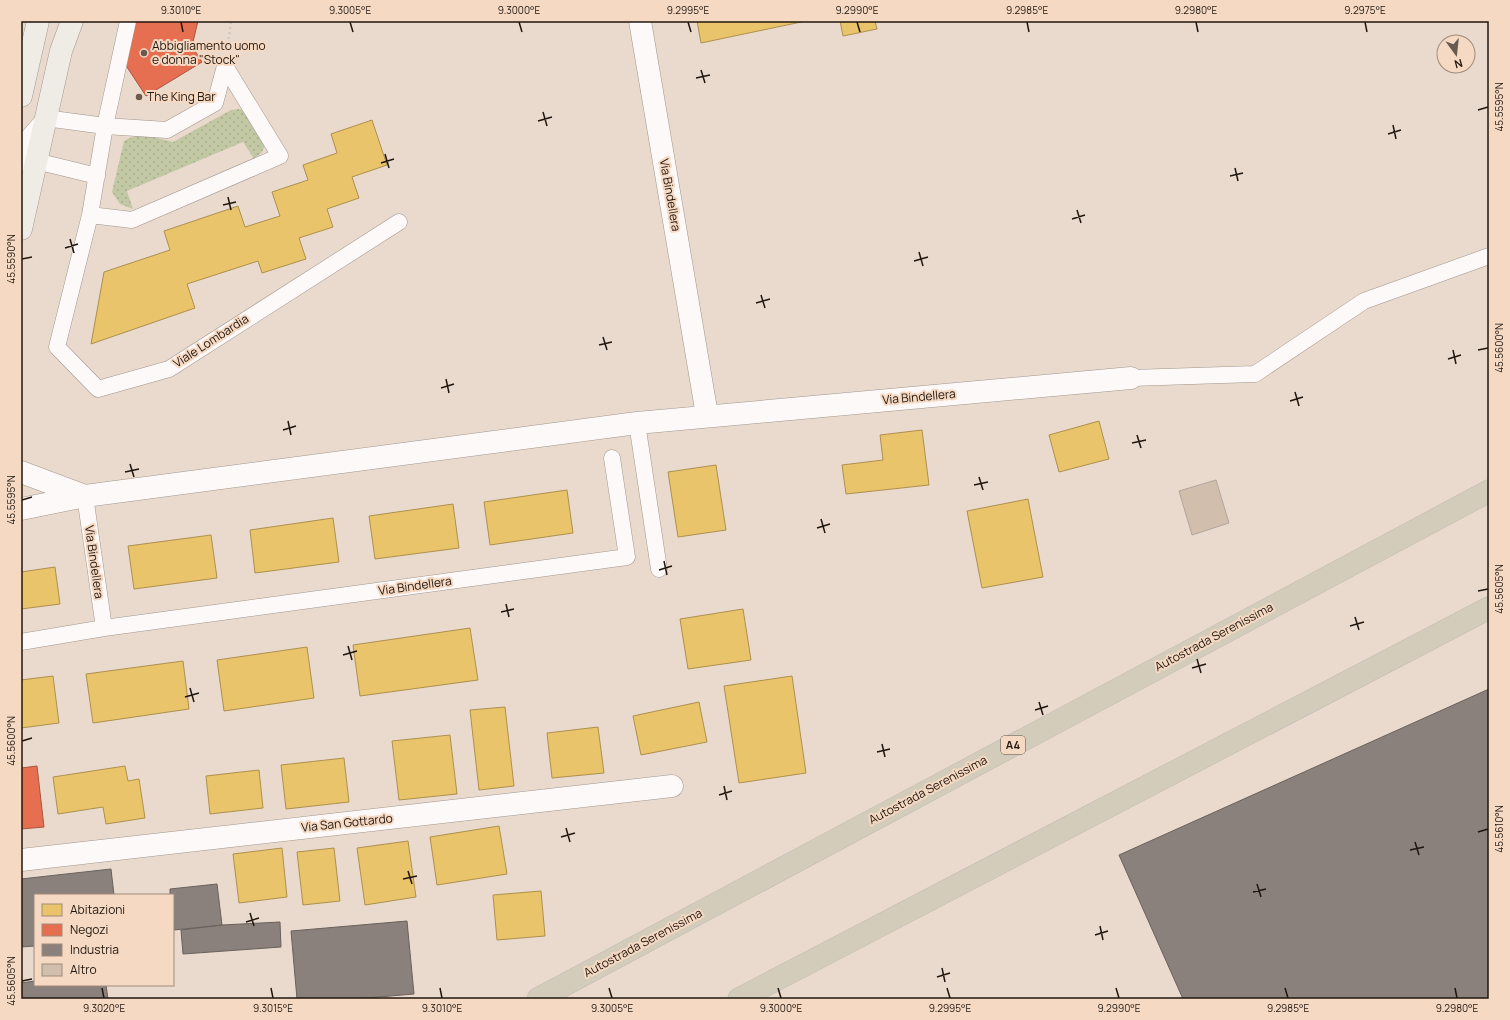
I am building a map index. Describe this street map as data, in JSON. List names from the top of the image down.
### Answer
{
  "streets": {
    "highway": ["Autostrada Serenissima", "A4"],
    "street": ["Via Bindellera", "Via San Gottardo"],
    "lane": ["Viale Lombardia"]
  },
  "places": ["Abbigliamento uomo e donna \"Stock\"", "The King Bar"],
  "legend": [
    "Abitazioni",
    "Negozi",
    "Industria",
    "Altro"
  ],
  "north": "bottom",
  "coordinates": [
    "9.3010°E",
    "9.3005°E",
    "9.3000°E",
    "9.2995°E",
    "9.2990°E",
    "9.2985°E",
    "9.2980°E",
    "9.2975°E",
    "45.5595°N",
    "45.5590°N",
    "45.5600°N",
    "45.5605°N",
    "45.5610°N",
    "9.3020°E",
    "9.3015°E"
  ]
}
